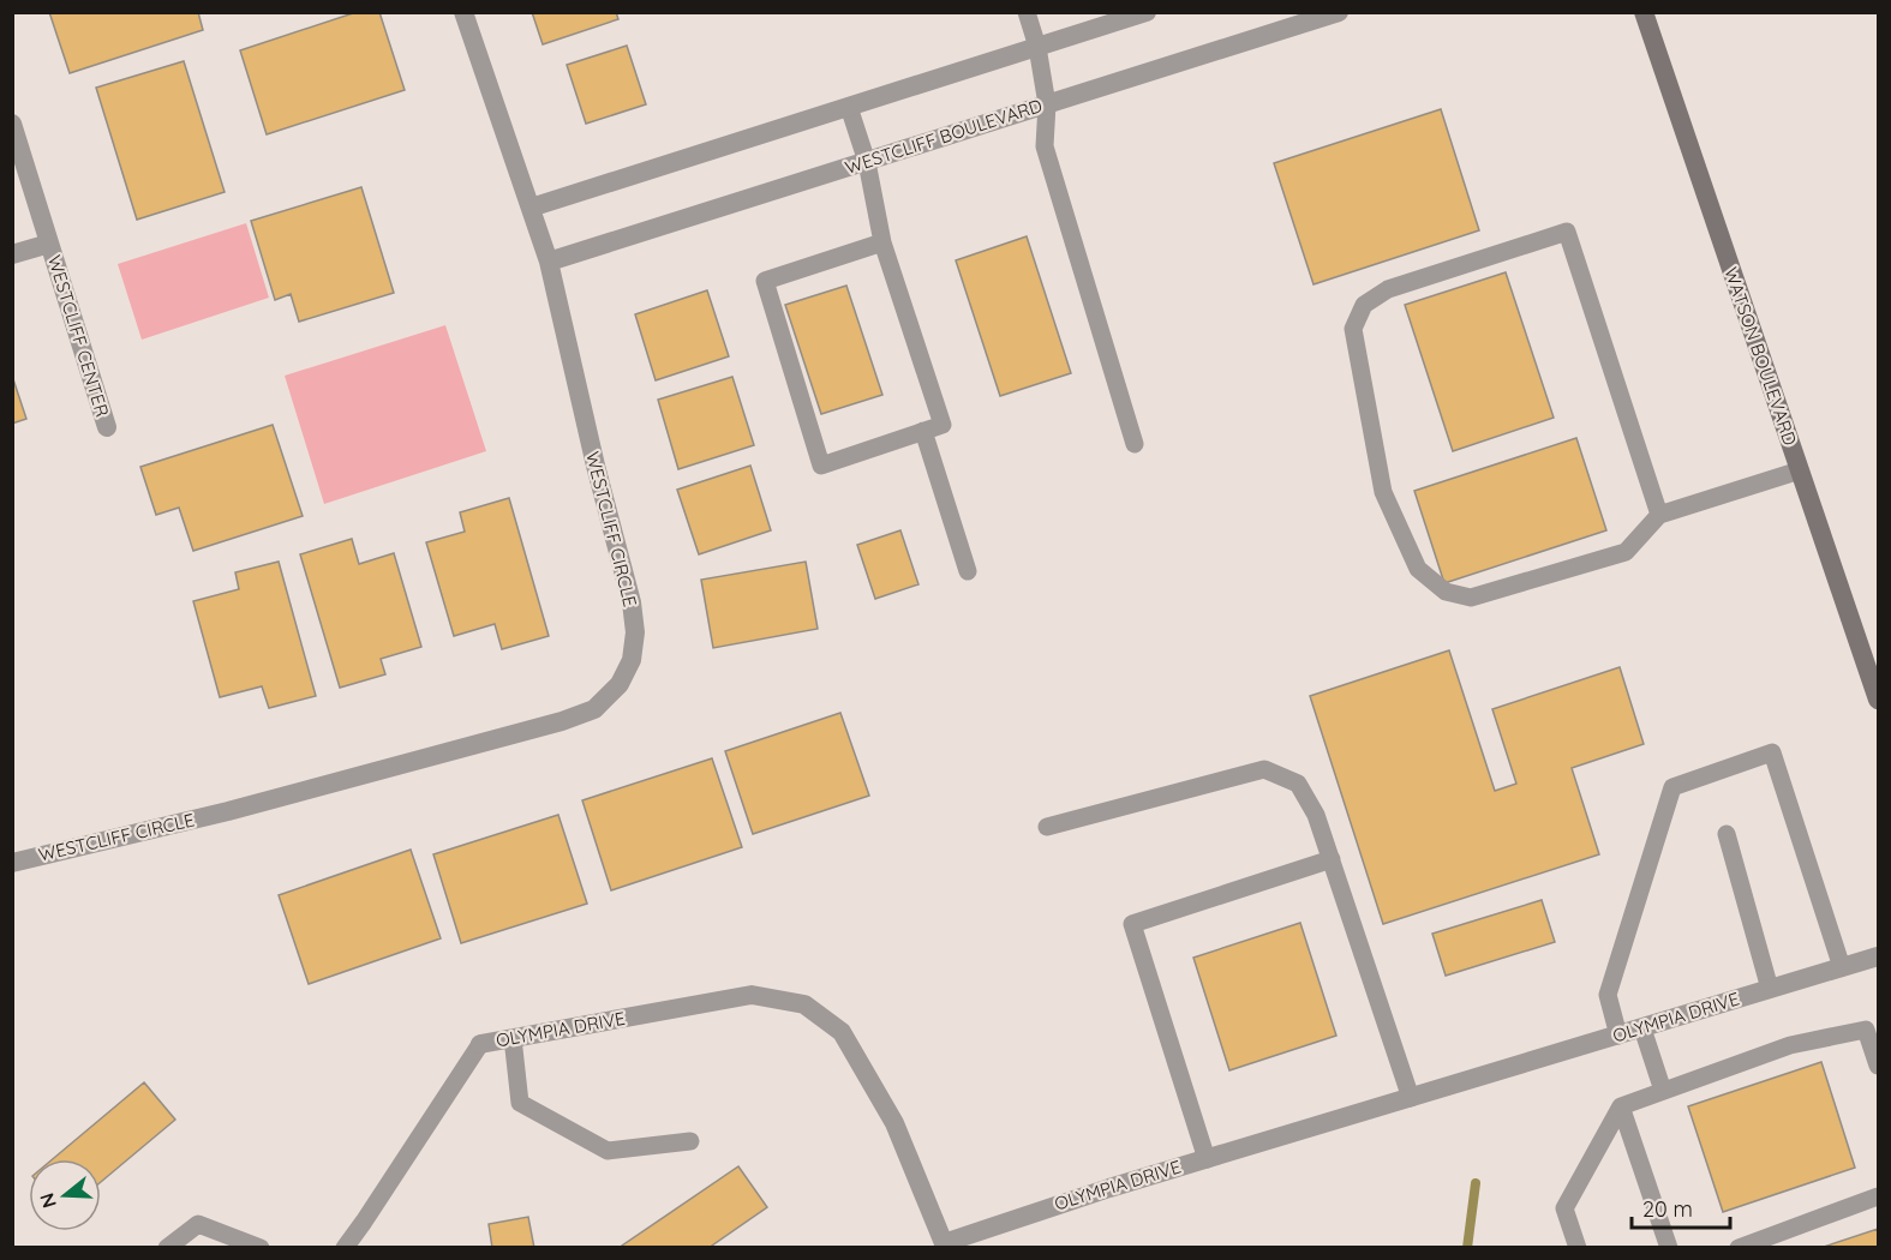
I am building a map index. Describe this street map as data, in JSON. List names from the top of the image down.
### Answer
{
  "streets": {
    "main road": ["WATSON BOULEVARD"],
    "street": [
      "WESTCLIFF BOULEVARD",
      "WESTCLIFF CENTER",
      "WESTCLIFF CIRCLE",
      "OLYMPIA DRIVE"
    ]
  },
  "crossings": [
    ["WESTCLIFF BOULEVARD", "WESTCLIFF CIRCLE"]
  ],
  "scale_bar": "20 m",
  "north": "left"
}
